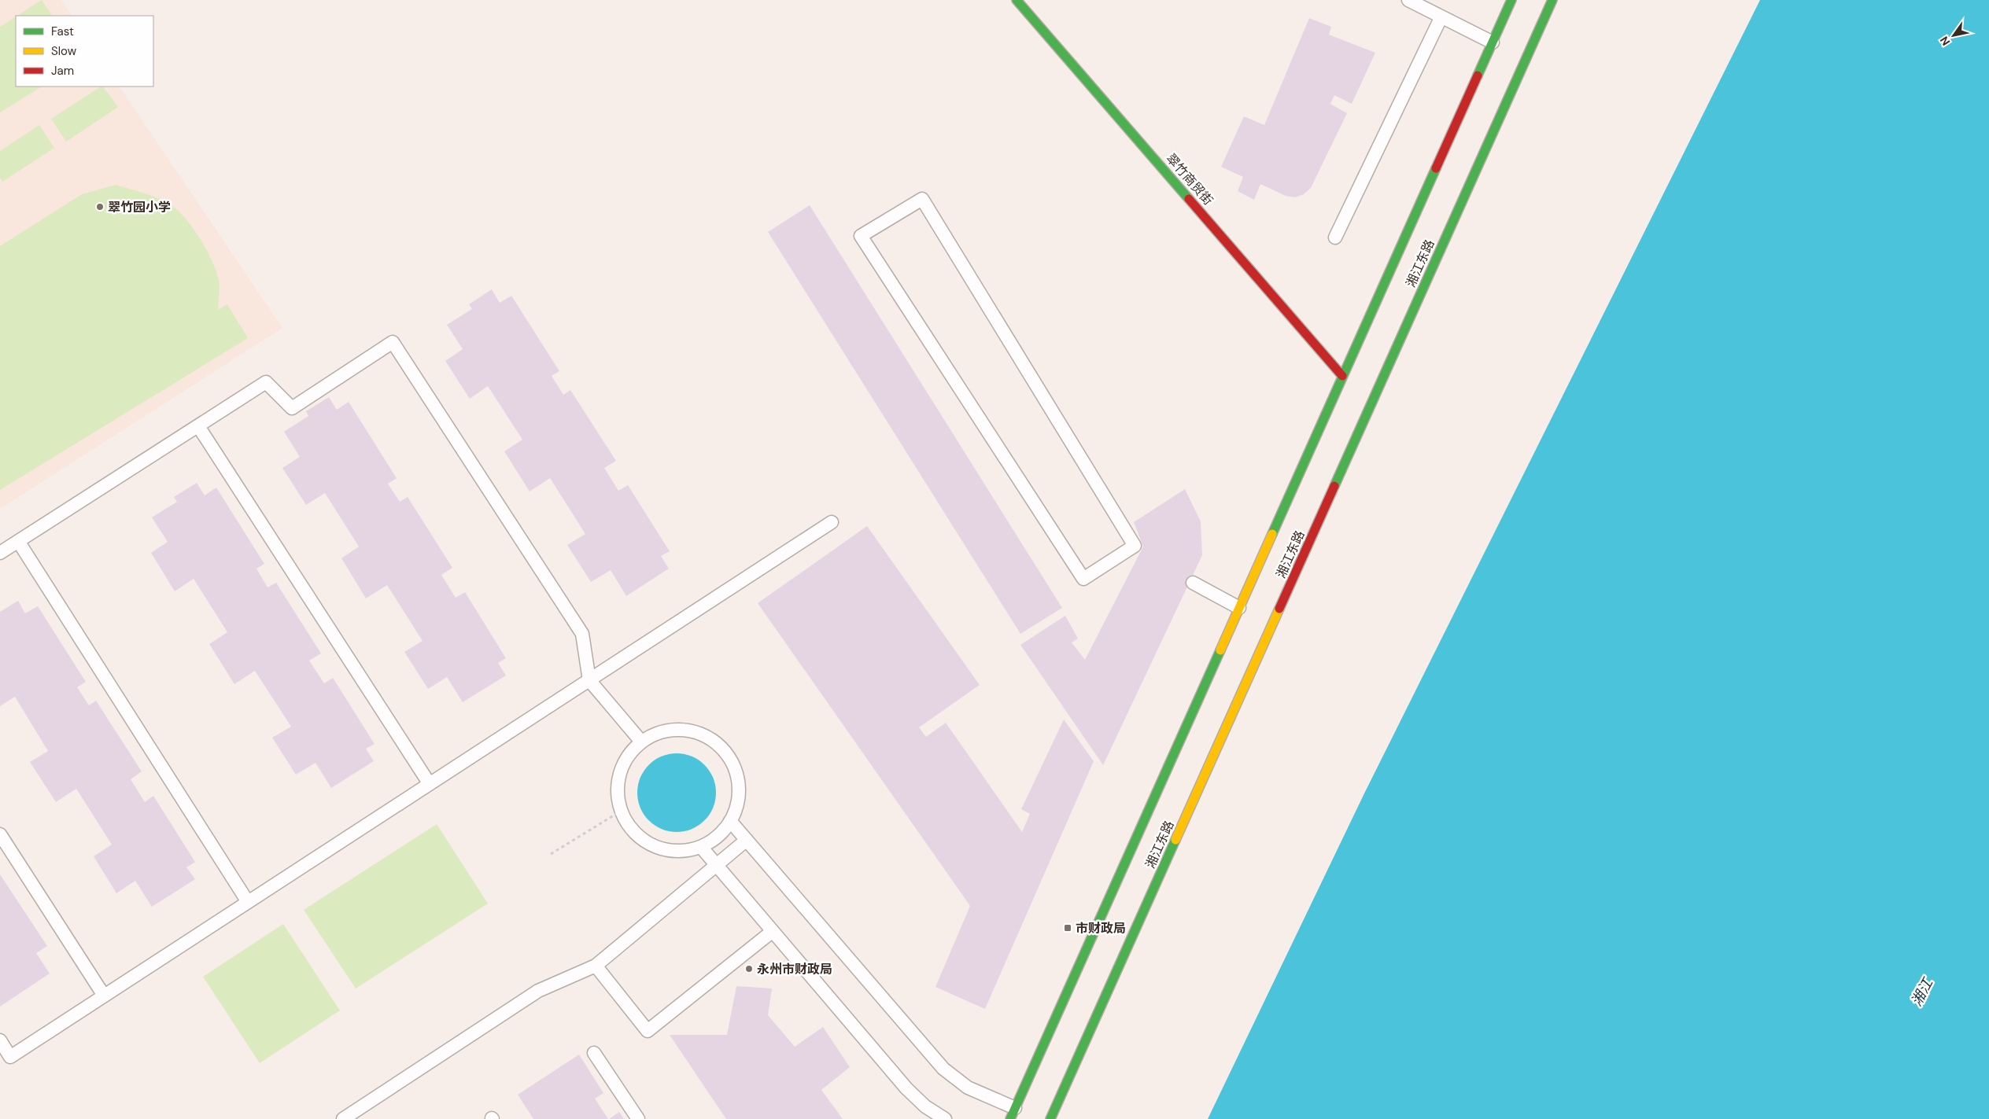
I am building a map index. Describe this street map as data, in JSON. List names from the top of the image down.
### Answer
{
  "streets": {
    "main road": ["翠竹商贸街", "湘江东路"]
  },
  "crossings": [
    ["翠竹商贸街", "湘江东路"]
  ],
  "water": ["湘江"],
  "places": {
    "other": ["翠竹园小学", "永州市财政局"],
    "transit": ["市财政局"]
  },
  "legend": ["Fast", "Slow", "Jam"],
  "north": "bottom left"
}
